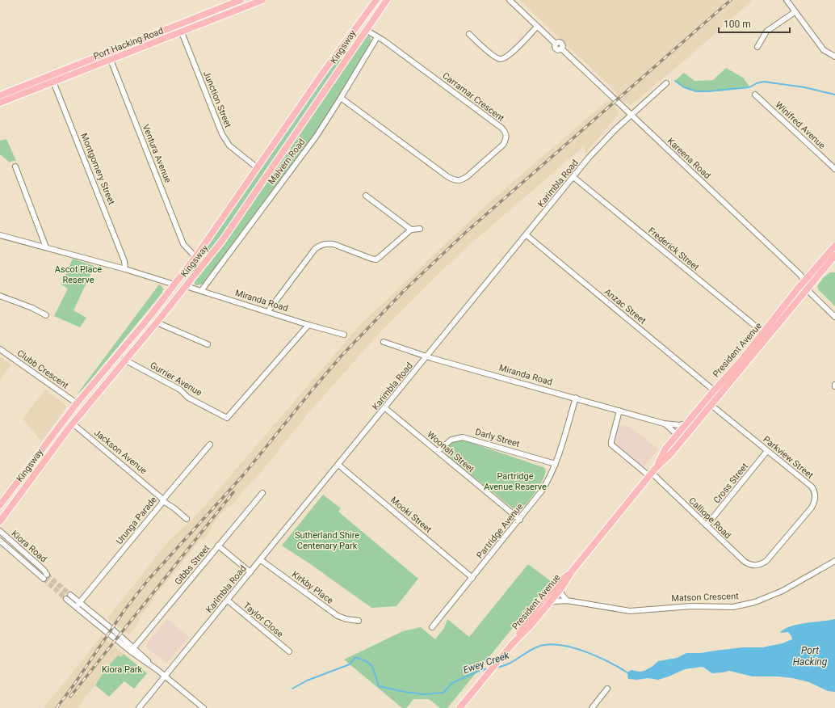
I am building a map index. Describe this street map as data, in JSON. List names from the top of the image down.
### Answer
{
  "streets": {
    "main road": [
      "Port Hacking Road",
      "Kingsway",
      "Junction Street",
      "Ventura Avenue",
      "Montgomery Street",
      "Miranda Road",
      "President Avenue",
      "Gurrier Avenue",
      "Jackson Avenue"
    ],
    "street": [
      "Carramar Crescent",
      "Winifred Avenue",
      "Kareena Road",
      "Malvern Road",
      "Karimbla Road",
      "Frederick Street",
      "Anzac Street",
      "Clubb Crescent",
      "Darly Street",
      "Woonah Street",
      "Parkview Street",
      "Cross Street",
      "Mooki Street",
      "Calliope Road",
      "Urunga Parade",
      "Partridge Avenue",
      "Kiora Road",
      "Gibbs Street",
      "Kirkby Place",
      "Matson Crescent",
      "Taylor Close"
    ]
  },
  "crossings": [
    ["Port Hacking Road", "Junction Street"],
    ["Port Hacking Road", "Ventura Avenue"],
    ["Port Hacking Road", "Montgomery Street"],
    ["Kingsway", "Carramar Crescent"],
    ["Kingsway", "Junction Street"],
    ["Kingsway", "Ventura Avenue"],
    ["Kingsway", "Miranda Road"],
    ["Kingsway", "Clubb Crescent"],
    ["Kingsway", "Gurrier Avenue"],
    ["Kingsway", "Jackson Avenue"],
    ["Carramar Crescent", "Malvern Road"],
    ["Kareena Road", "Karimbla Road"],
    ["Kareena Road", "President Avenue"],
    ["Malvern Road", "Miranda Road"],
    ["Karimbla Road", "Frederick Street"],
    ["Karimbla Road", "Miranda Road"],
    ["Karimbla Road", "Anzac Street"],
    ["Karimbla Road", "Woonah Street"],
    ["Karimbla Road", "Mooki Street"],
    ["Karimbla Road", "Kirkby Place"],
    ["Karimbla Road", "Taylor Close"],
    ["Frederick Street", "President Avenue"],
    ["Miranda Road", "President Avenue"],
    ["Miranda Road", "Gurrier Avenue"],
    ["Miranda Road", "Calliope Road"],
    ["Miranda Road", "Partridge Avenue"],
    ["Anzac Street", "President Avenue"],
    ["President Avenue", "Parkview Street"],
    ["President Avenue", "Calliope Road"],
    ["President Avenue", "Matson Crescent"],
    ["Darly Street", "Woonah Street"],
    ["Darly Street", "Partridge Avenue"],
    ["Jackson Avenue", "Urunga Parade"],
    ["Woonah Street", "Partridge Avenue"],
    ["Parkview Street", "Cross Street"],
    ["Parkview Street", "Calliope Road"],
    ["Cross Street", "Calliope Road"],
    ["Mooki Street", "Partridge Avenue"]
  ],
  "water": ["Port Hacking", "Ewey Creek"],
  "parks": [
    "Ascot Place Reserve",
    "Partridge Avenue Reserve",
    "Sutherland Shire Centenary Park",
    "Kiora Park"
  ],
  "scale_bar": "100 m"
}
